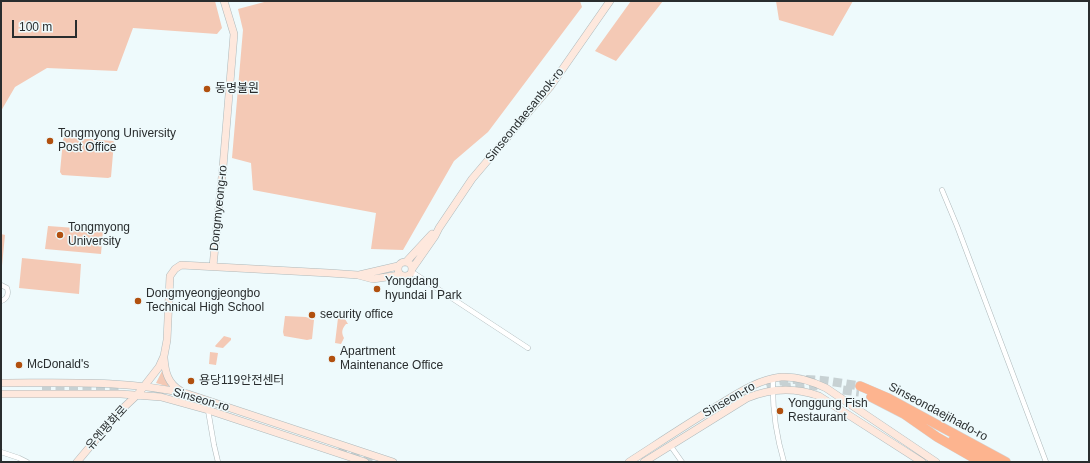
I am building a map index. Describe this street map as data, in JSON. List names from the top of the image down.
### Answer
{
  "streets": {
    "highway": ["Sinseondaejihado-ro"],
    "main road": [
      "Sinseondaesanbok-ro",
      "Dongmyeong-ro",
      "Sinseon-ro",
      "유엔평화로"
    ]
  },
  "crossings": [
    ["Sinseondaesanbok-ro", "Dongmyeong-ro"],
    ["Dongmyeong-ro", "Sinseon-ro"],
    ["Dongmyeong-ro", "유엔평화로"],
    ["Sinseon-ro", "유엔평화로"]
  ],
  "places": [
    "동명불원",
    "Tongmyong University Post Office",
    "Tongmyong University",
    "Yongdang hyundai I Park",
    "Dongmyeongjeongbo Technical High School",
    "security office",
    "Apartment Maintenance Office",
    "McDonald's",
    "용당119안전센터",
    "Yonggung Fish Restaurant"
  ],
  "scale_bar": "100 m"
}
